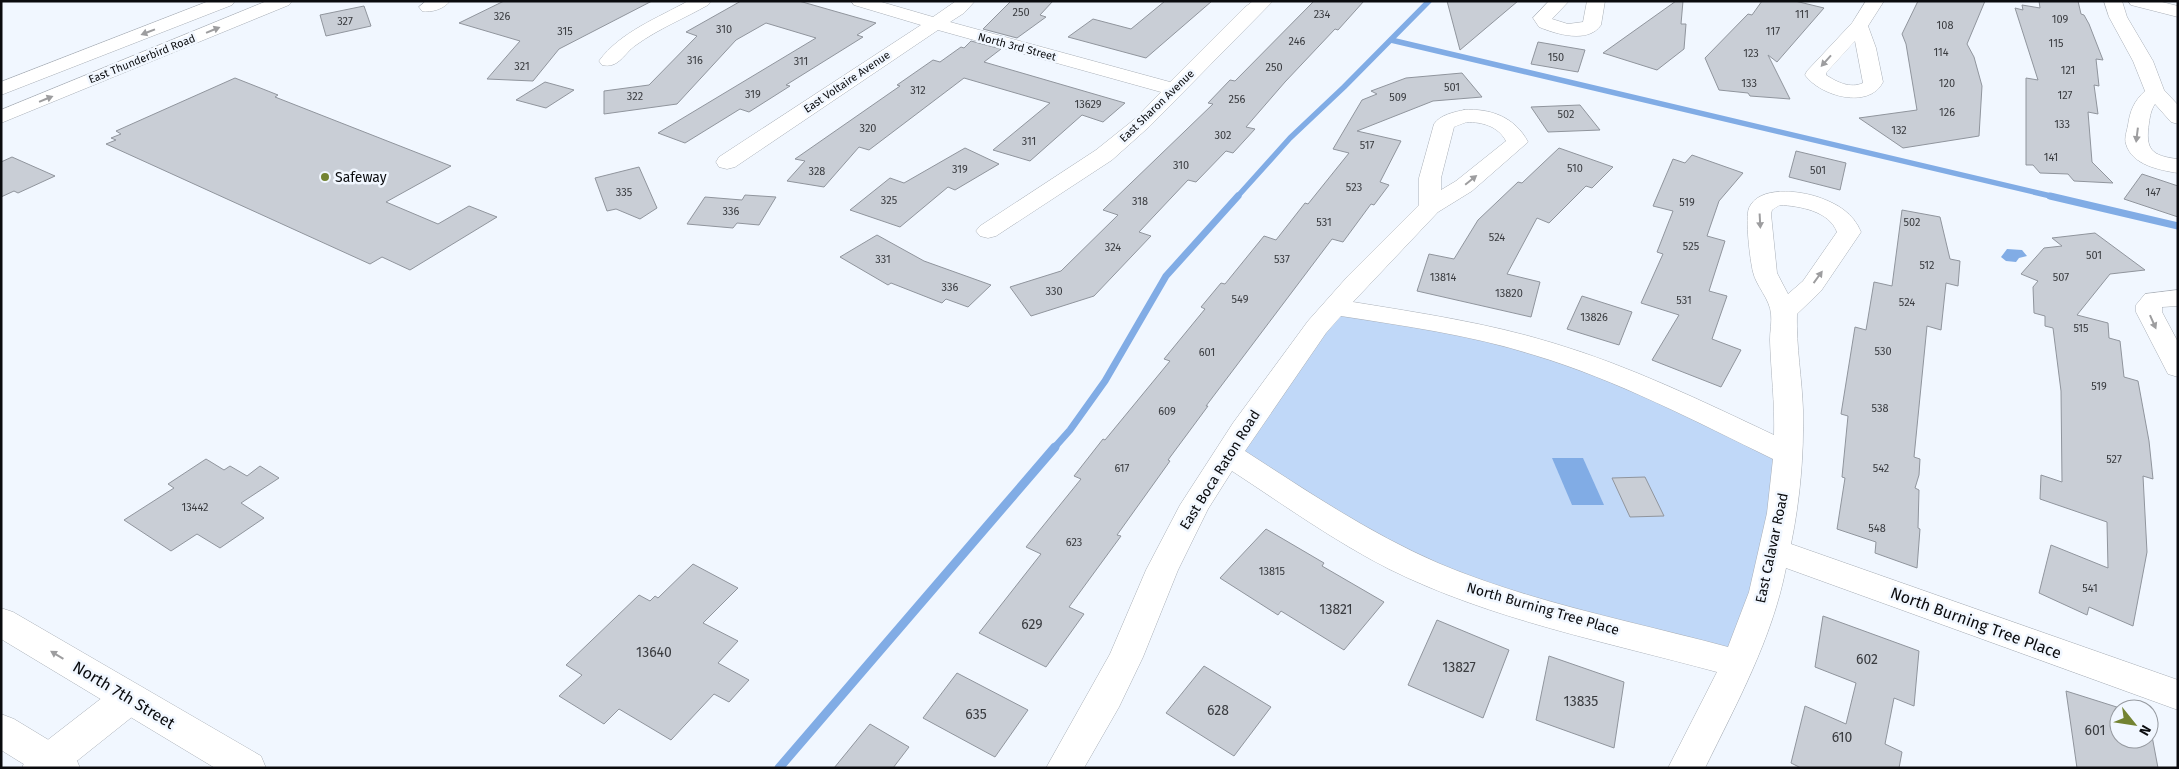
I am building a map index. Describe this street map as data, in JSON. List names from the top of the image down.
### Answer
{
  "streets": {
    "street": [
      "North 3rd Street",
      "East Thunderbird Road",
      "East Voltaire Avenue",
      "East Sharon Avenue",
      "East Boca Raton Road",
      "East Calavar Road",
      "North Burning Tree Place",
      "North 7th Street"
    ]
  },
  "crossings": [
    ["North 3rd Street", "East Voltaire Avenue"],
    ["North 3rd Street", "East Sharon Avenue"],
    ["East Boca Raton Road", "North Burning Tree Place"],
    ["East Calavar Road", "North Burning Tree Place"]
  ],
  "places": ["Safeway"],
  "house_numbers": [
    "250",
    "234",
    "111",
    "326",
    "109",
    "327",
    "108",
    "310",
    "315",
    "117",
    "246",
    "115",
    "114",
    "123",
    "150",
    "316",
    "311",
    "321",
    "250",
    "121",
    "133",
    "120",
    "501",
    "312",
    "319",
    "127",
    "322",
    "509",
    "256",
    "13629",
    "126",
    "502",
    "133",
    "320",
    "132",
    "302",
    "311",
    "517",
    "141",
    "310",
    "510",
    "319",
    "501",
    "328",
    "523",
    "335",
    "147",
    "325",
    "318",
    "519",
    "336",
    "531",
    "502",
    "524",
    "525",
    "324",
    "501",
    "331",
    "537",
    "512",
    "13814",
    "507",
    "336",
    "330",
    "13820",
    "549",
    "531",
    "524",
    "13826",
    "515",
    "530",
    "601",
    "519",
    "538",
    "609",
    "527",
    "617",
    "542",
    "13442",
    "548",
    "623",
    "13815",
    "541",
    "13821",
    "629",
    "13640",
    "602",
    "13827",
    "13835",
    "628",
    "635",
    "601",
    "610"
  ],
  "north": "bottom right"
}
